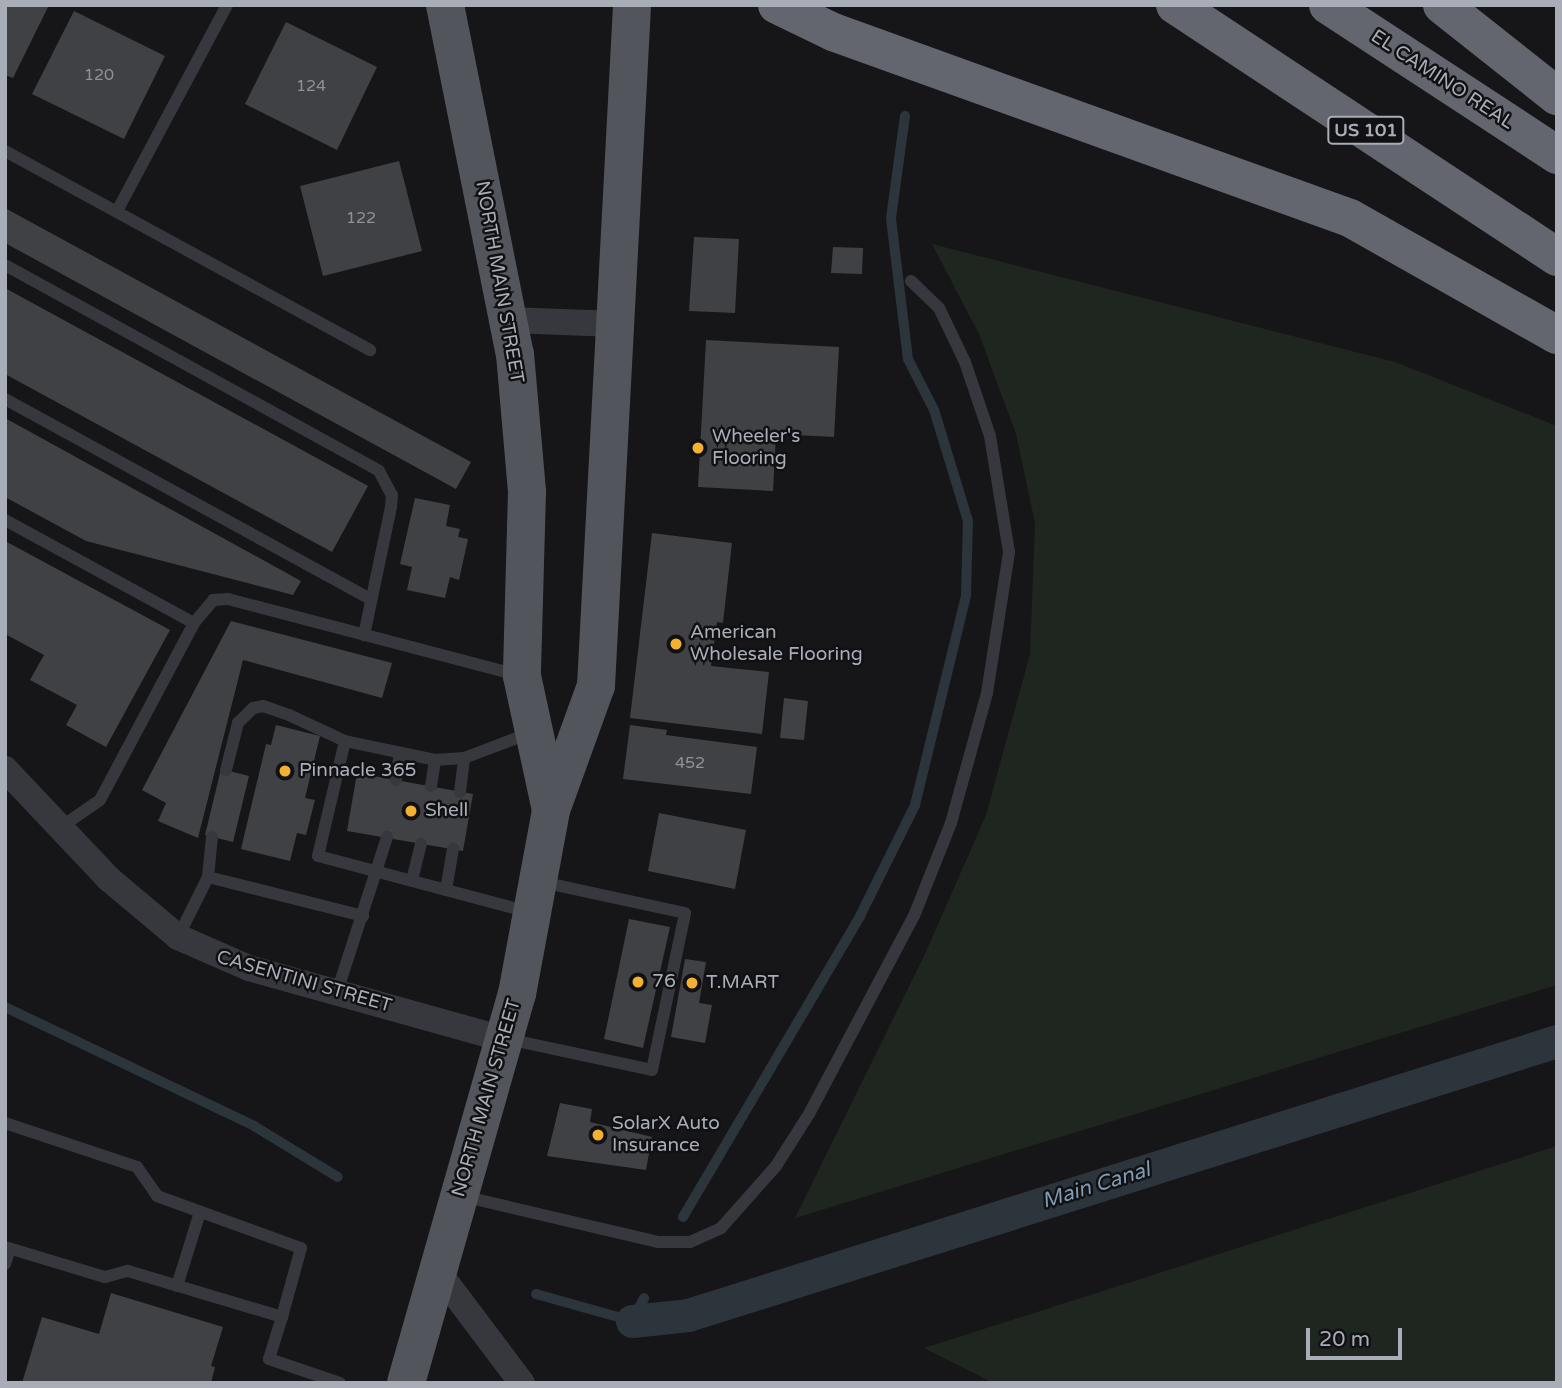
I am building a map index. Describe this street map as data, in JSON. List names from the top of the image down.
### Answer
{
  "streets": {
    "highway": ["EL CAMINO REAL", "US 101"],
    "main road": ["NORTH MAIN STREET"],
    "street": ["CASENTINI STREET"]
  },
  "crossings": [
    ["NORTH MAIN STREET", "CASENTINI STREET"]
  ],
  "water": ["Main Canal"],
  "places": [
    "Wheeler's Flooring",
    "American Wholesale Flooring",
    "Pinnacle 365",
    "Shell",
    "76",
    "T.MART",
    "SolarX Auto Insurance"
  ],
  "house_numbers": [
    "120",
    "124",
    "122",
    "452"
  ],
  "scale_bar": "20 m"
}
